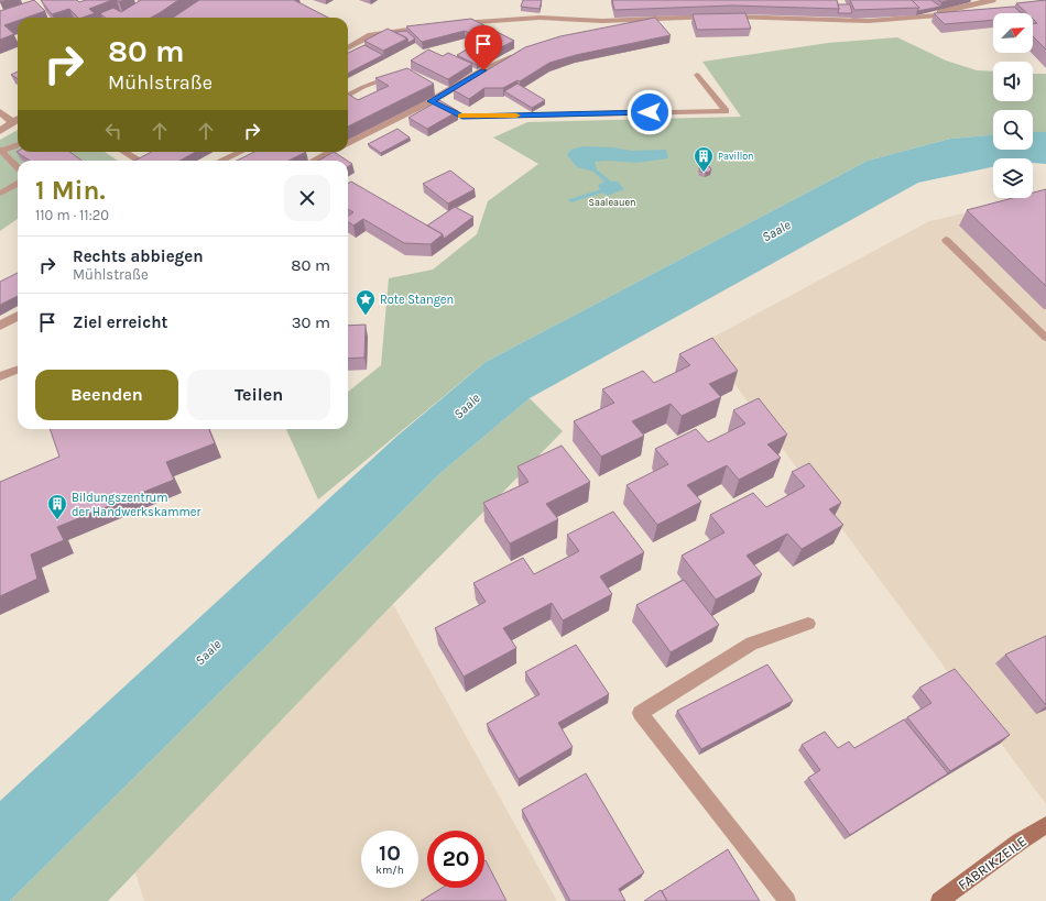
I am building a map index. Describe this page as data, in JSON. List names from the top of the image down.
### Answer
{
  "streets": {
    "street": ["FABRIKZEILE"]
  },
  "water": ["Saale"],
  "parks": ["Saaleauen"],
  "places": {
    "building": ["Pavillon", "Bildungszentrum der Handwerkskammer"],
    "place": ["Rote Stangen"]
  },
  "north": "top right",
  "page": {
    "turn": ["80 m", "Mühlstraße"],
    "heading": ["1 Min.", "110 m · 11:20"],
    "list": [
      {
        "name": "Rechts abbiegen",
        "note": "Mühlstraße",
        "value": "80 m"
      },
      {
        "name": "Ziel erreicht",
        "value": "30 m"
      }
    ],
    "buttons": ["Beenden", "Teilen"],
    "speed": "10 km/h",
    "limit": "20"
  }
}
